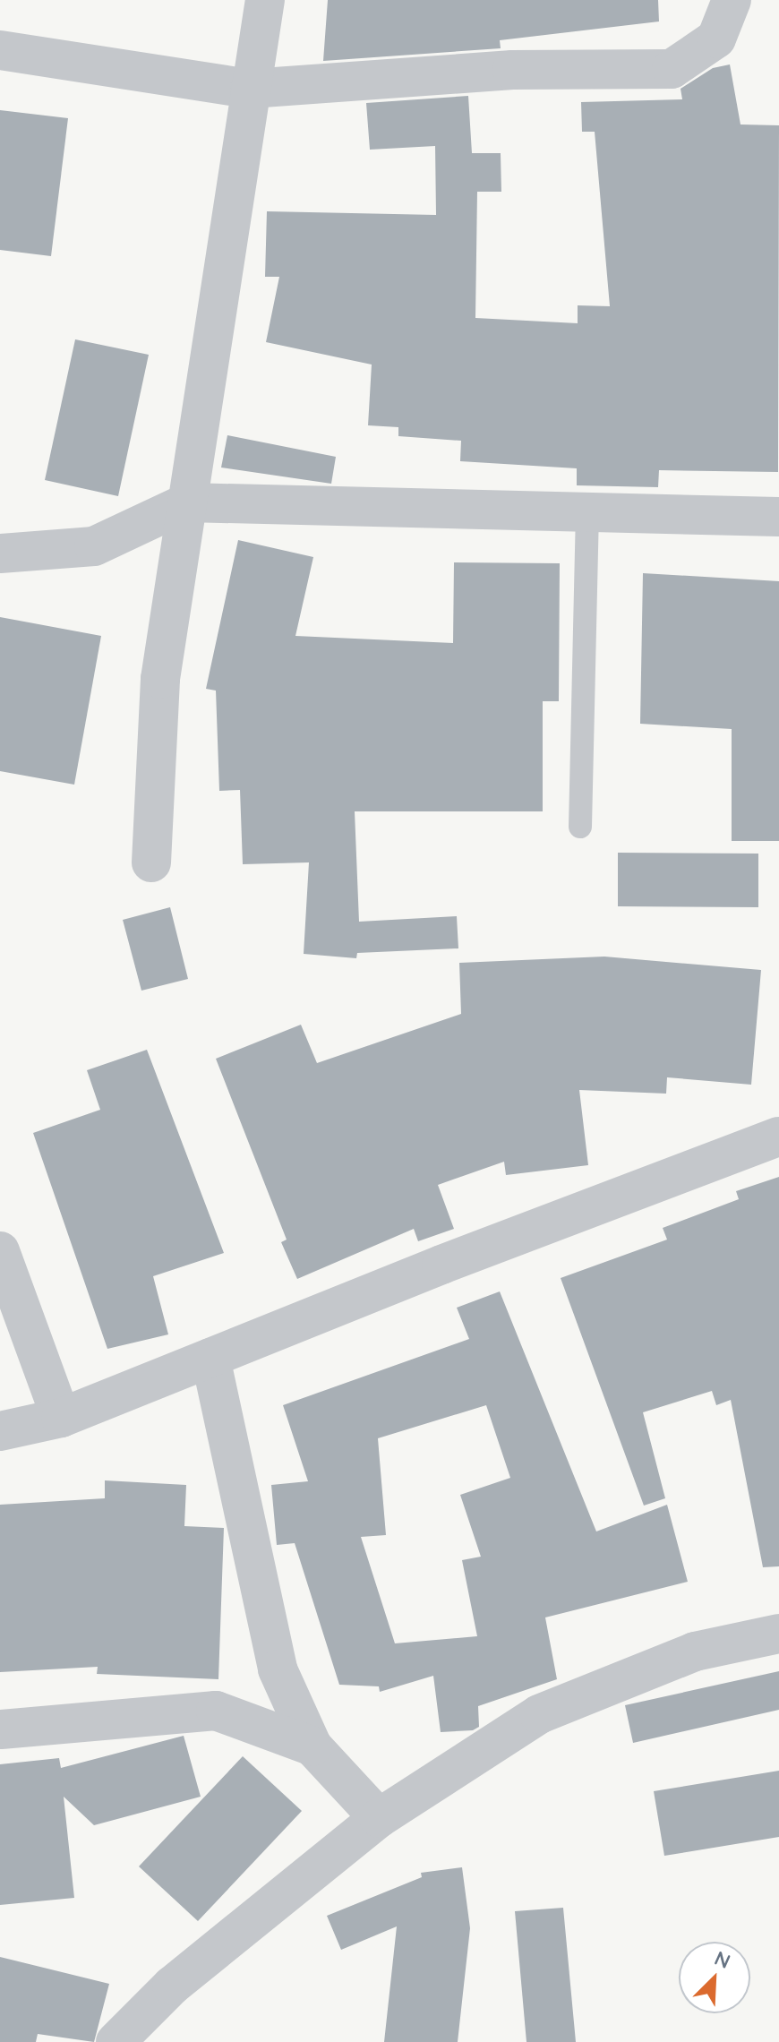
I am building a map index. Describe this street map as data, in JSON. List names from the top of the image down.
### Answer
{
  "north": "top right"
}
